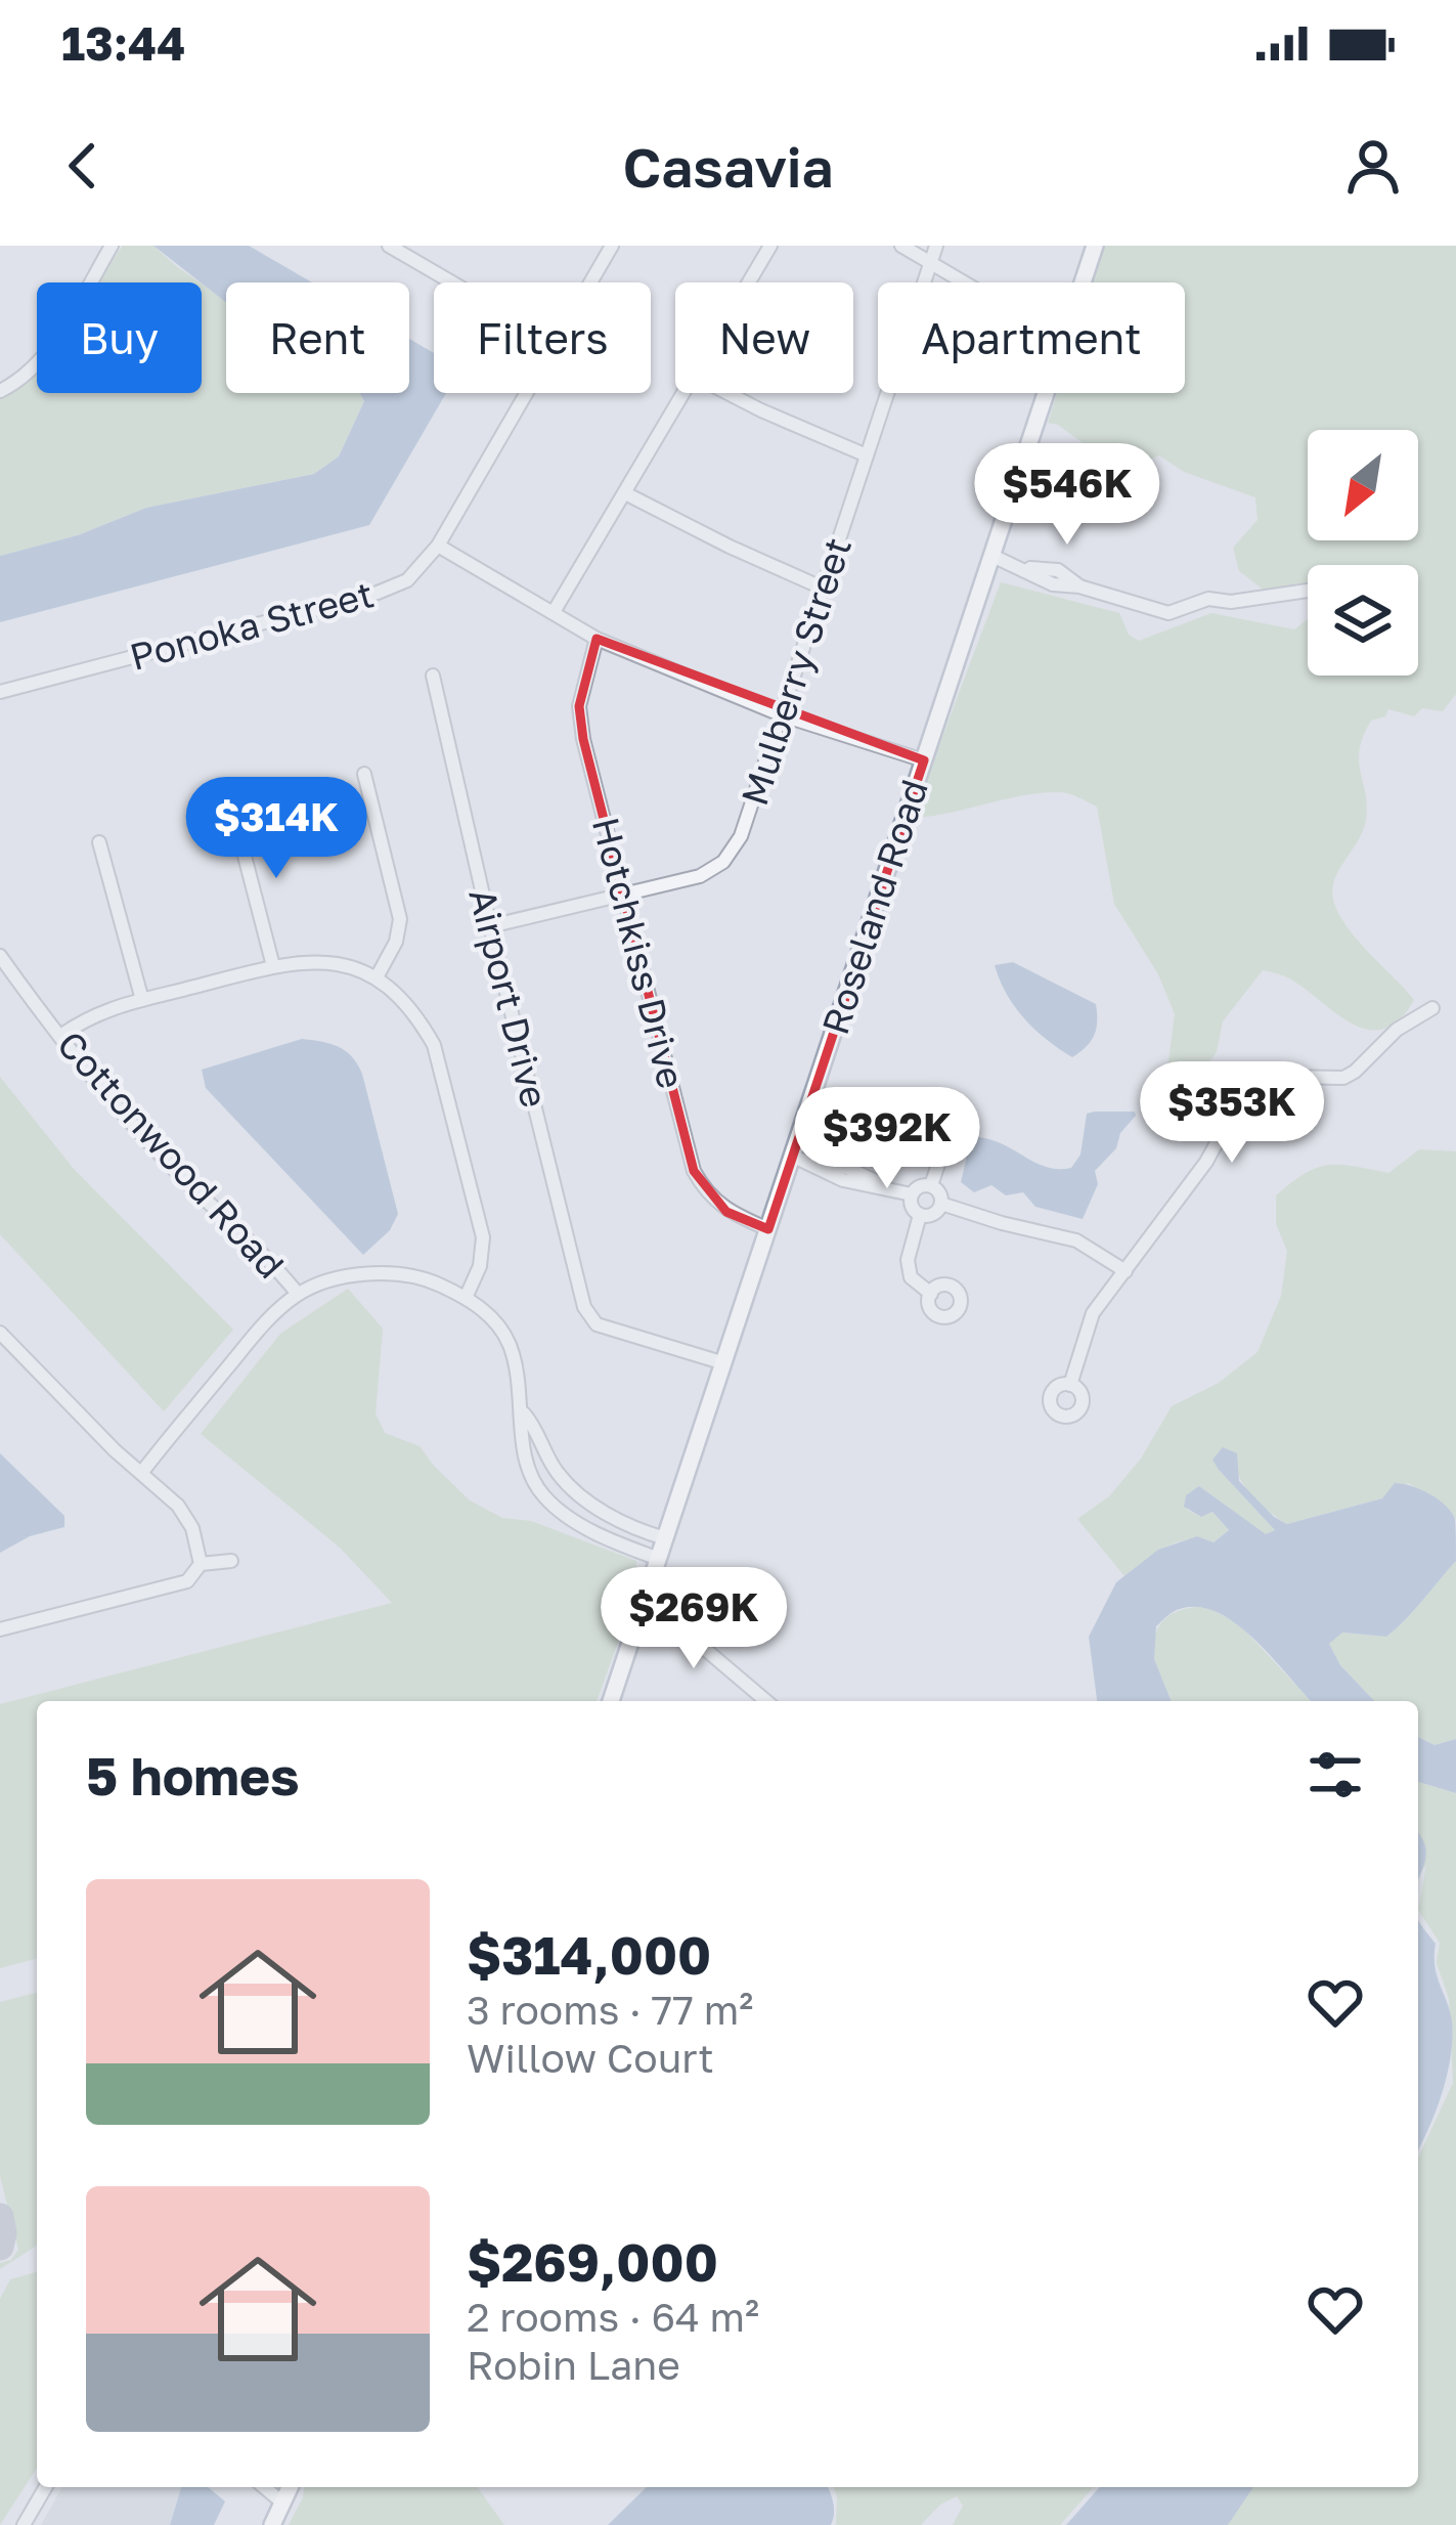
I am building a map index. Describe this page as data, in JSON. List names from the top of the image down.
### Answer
{
  "streets": {
    "main road": ["Roseland Road"],
    "street": [
      "Ponoka Street",
      "Mulberry Street",
      "Hotchkiss Drive",
      "Airport Drive",
      "Cottonwood Road"
    ]
  },
  "crossings": [
    ["Mulberry Street", "Hotchkiss Drive"],
    ["Mulberry Street", "Airport Drive"],
    ["Roseland Road", "Hotchkiss Drive"],
    ["Roseland Road", "Airport Drive"]
  ],
  "north": "bottom left",
  "page": {
    "status": "13:44",
    "header": "Casavia",
    "chip": [
      "Buy",
      "Rent",
      "Filters",
      "New",
      "Apartment"
    ],
    "price": [
      "$546K",
      "$314K",
      "$353K",
      "$392K",
      "$269K"
    ],
    "heading": "5 homes",
    "list": [
      {
        "name": "$314,000",
        "note": "3 rooms · 77 m² · Willow Court"
      },
      {
        "name": "$269,000",
        "note": "2 rooms · 64 m² · Robin Lane"
      }
    ]
  }
}
